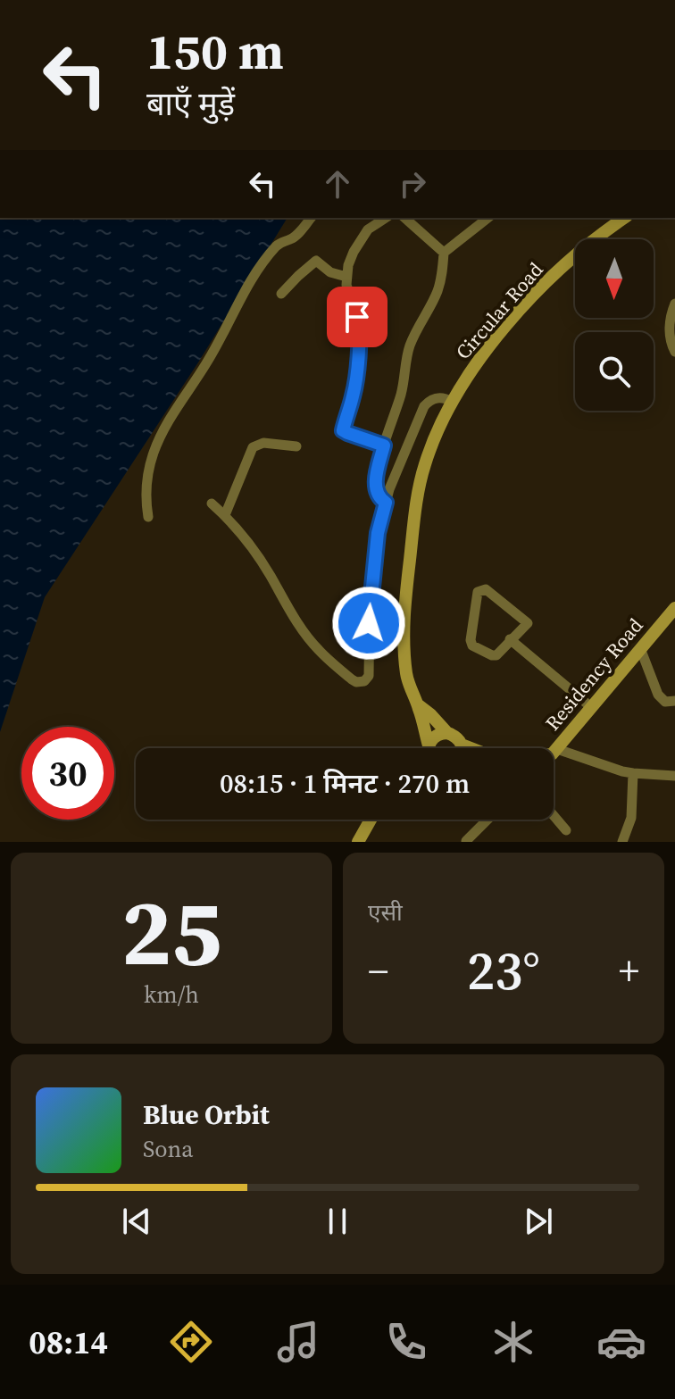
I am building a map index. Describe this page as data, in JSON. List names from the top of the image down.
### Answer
{
  "streets": {
    "main road": ["Circular Road", "Residency Road"]
  },
  "north": "bottom",
  "page": {
    "turn": ["150 m", "बाएँ मुड़ें"],
    "limit": "30",
    "trip": "08:15 · 1 मिनट · 270 m",
    "tile": [
      ["25", "km/h"],
      "एसी"
    ],
    "heat": ["−", "23°", "+"],
    "song": ["Blue Orbit", "Sona"],
    "tabs": "08:14"
  }
}
